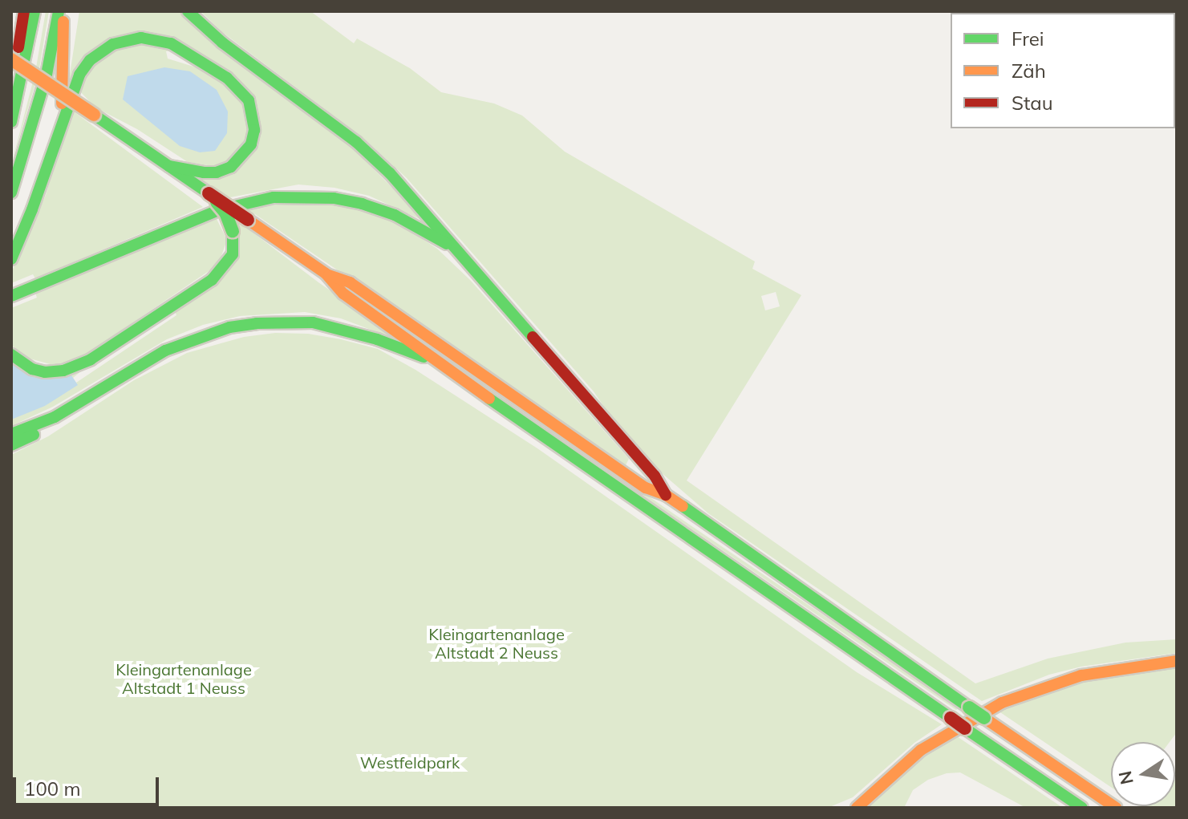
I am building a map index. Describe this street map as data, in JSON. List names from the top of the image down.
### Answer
{
  "parks": ["Kleingartenanlage Altstadt 2 Neuss", "Kleingartenanlage Altstadt 1 Neuss", "Westfeldpark"],
  "legend": ["Frei", "Zäh", "Stau"],
  "scale_bar": "100 m",
  "north": "left"
}
